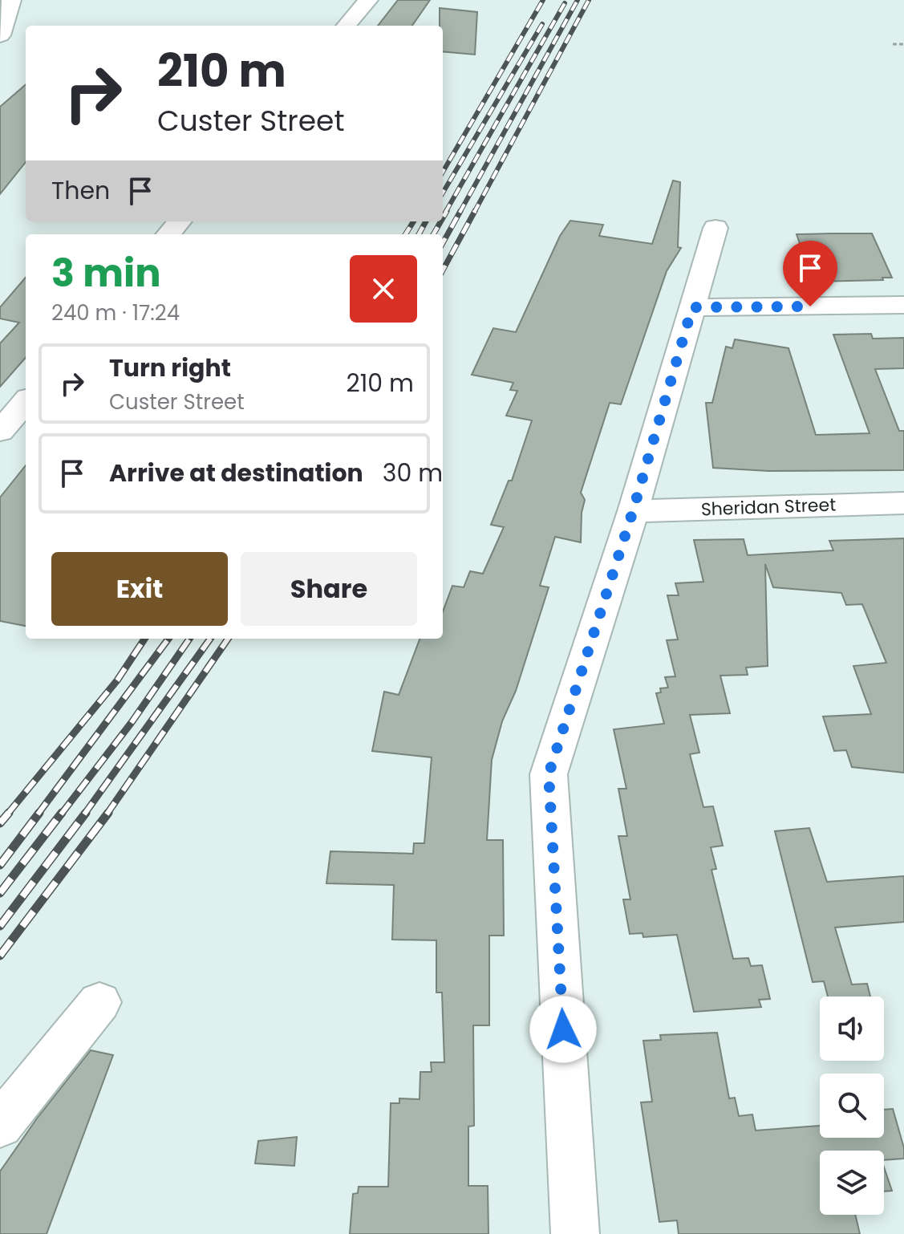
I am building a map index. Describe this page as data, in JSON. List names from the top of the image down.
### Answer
{
  "streets": {
    "street": ["Sheridan Street"]
  },
  "page": {
    "turn": ["210 m", "Custer Street"],
    "then": "Then",
    "heading": ["3 min", "240 m · 17:24"],
    "list": [
      {
        "name": "Turn right",
        "note": "Custer Street",
        "value": "210 m"
      },
      {
        "name": "Arrive at destination",
        "value": "30 m"
      }
    ],
    "buttons": ["Exit", "Share"]
  }
}
